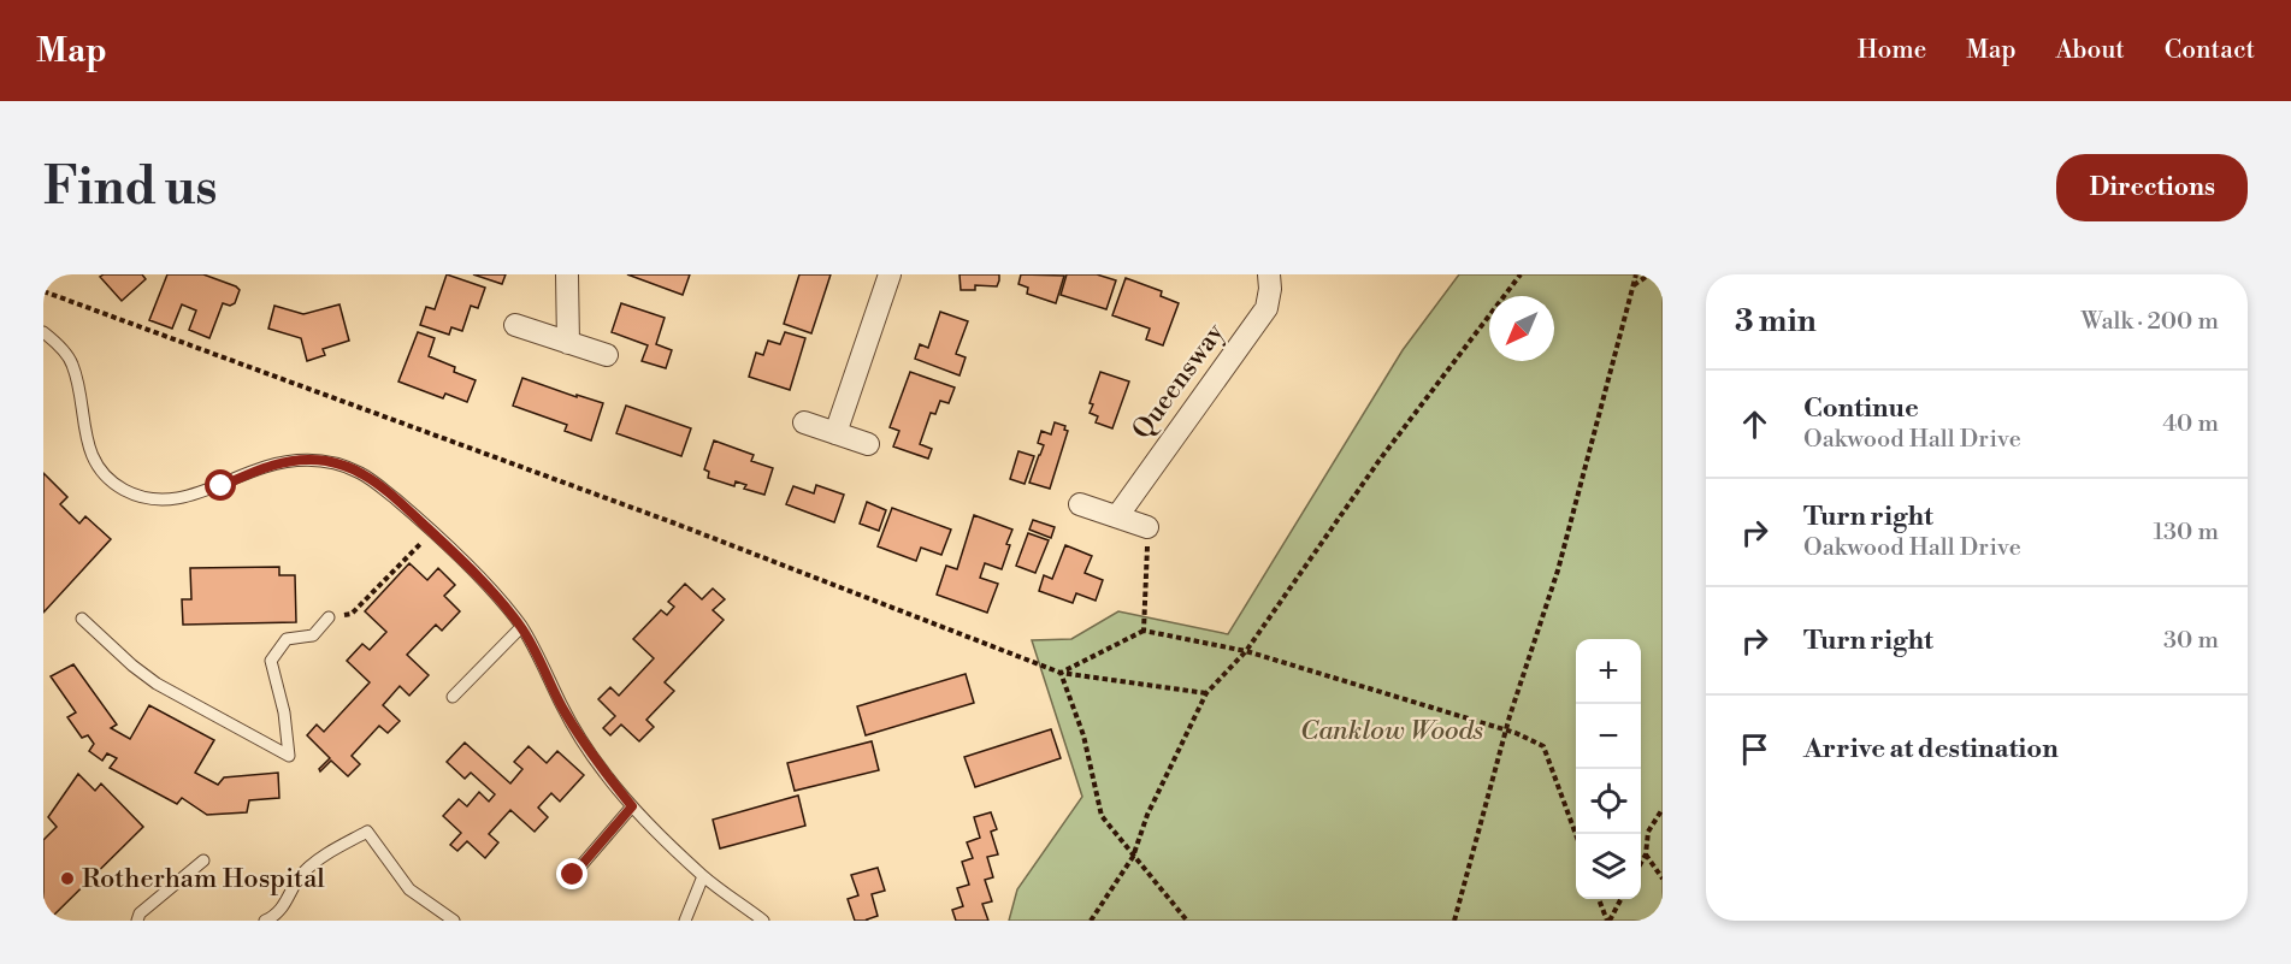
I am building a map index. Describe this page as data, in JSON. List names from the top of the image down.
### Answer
{
  "streets": {
    "street": ["Queensway"]
  },
  "parks": ["Canklow Woods"],
  "places": ["Rotherham Hospital"],
  "north": "bottom left",
  "page": {
    "header": "Map",
    "nav": [
      "Home",
      "Map",
      "About",
      "Contact"
    ],
    "buttons": "Directions",
    "title": "Find us",
    "heading": ["3 min", "Walk · 200 m"],
    "list": [
      ["Continue", "Oakwood Hall Drive", "40 m"],
      ["Turn right", "Oakwood Hall Drive", "130 m"],
      ["Turn right", "30 m"],
      "Arrive at destination"
    ],
    "map_buttons": ["+", "−"]
  }
}
